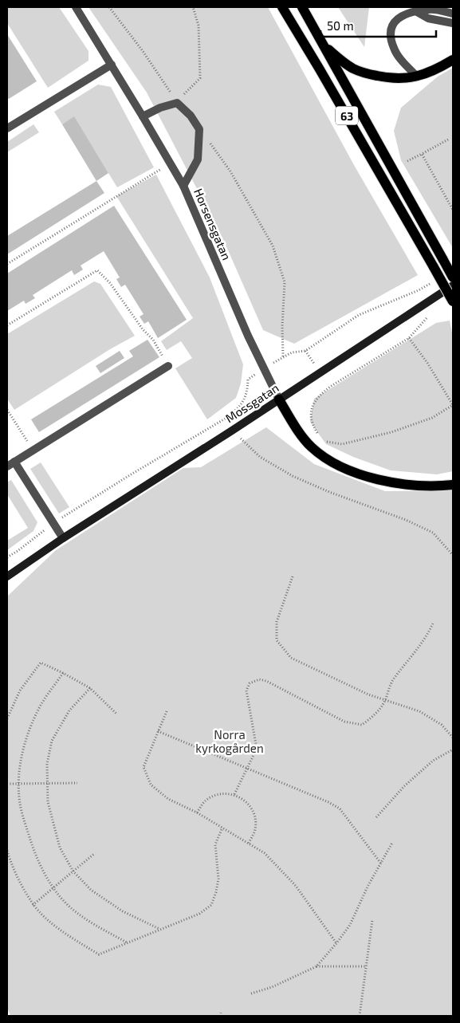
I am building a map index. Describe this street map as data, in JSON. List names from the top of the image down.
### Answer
{
  "streets": {
    "main road": ["63"],
    "street": ["Horsensgatan", "Mossgatan"]
  },
  "crossings": [
    ["Horsensgatan", "Mossgatan"]
  ],
  "parks": ["Norra kyrkogården"],
  "scale_bar": "50 m"
}
